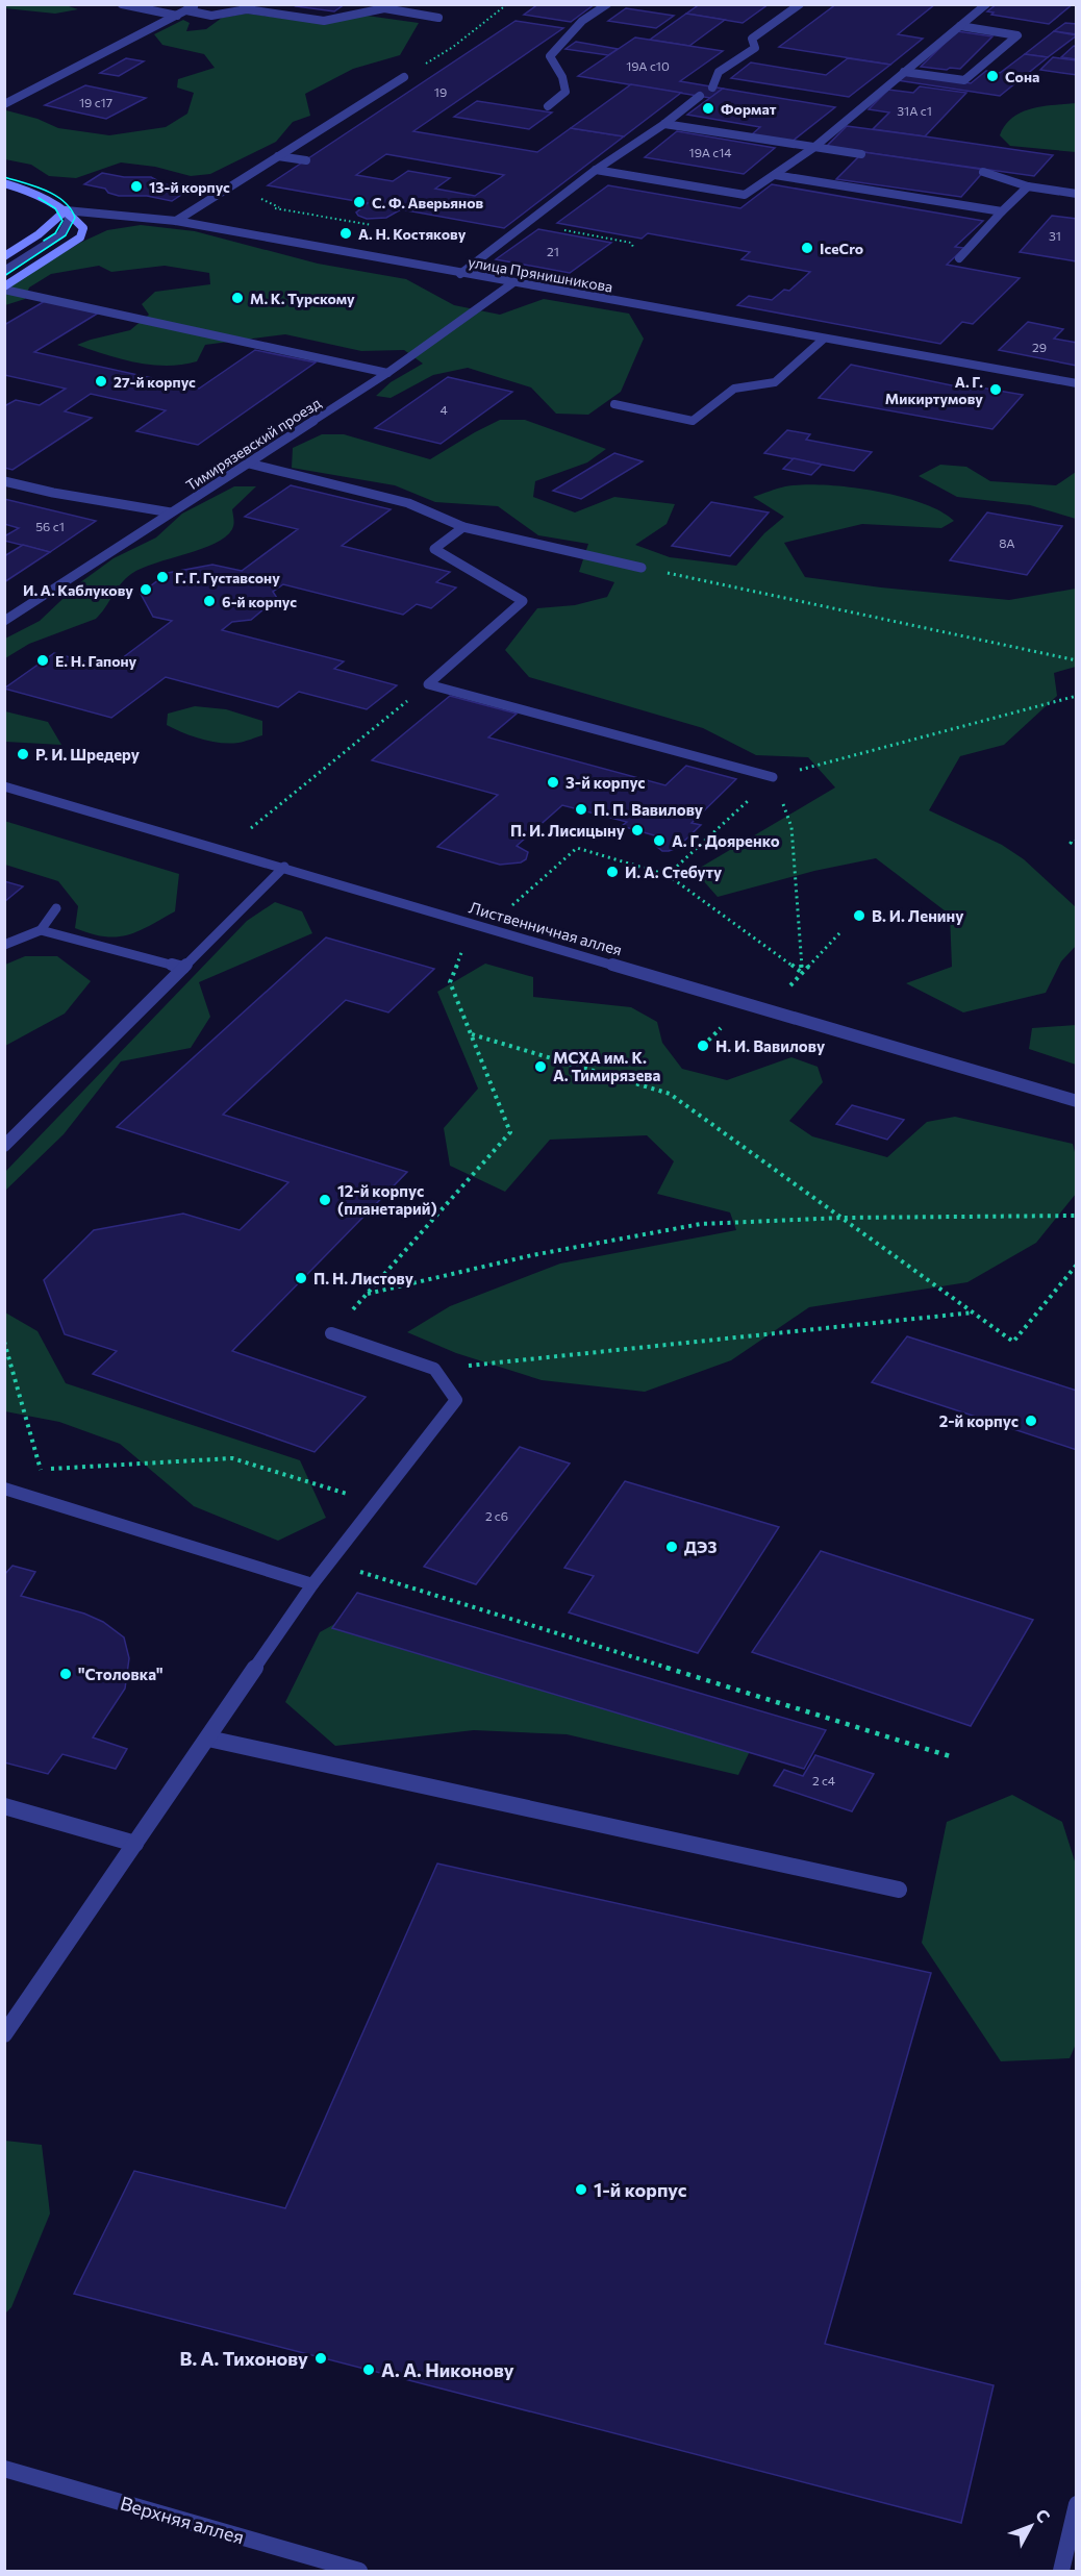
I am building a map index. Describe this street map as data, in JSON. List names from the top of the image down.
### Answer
{
  "streets": {
    "main road": ["улица Прянишникова"],
    "street": ["Тимирязевский проезд", "Лиственничная аллея", "Верхняя аллея"]
  },
  "crossings": [
    ["улица Прянишникова", "Тимирязевский проезд"]
  ],
  "places": [
    "Сона",
    "Формат",
    "13-й корпус",
    "С. Ф. Аверьянов",
    "А. Н. Костякову",
    "IceCro",
    "М. К. Турскому",
    "27-й корпус",
    "А. Г. Микиртумову",
    "Г. Г. Густавсону",
    "И. А. Каблукову",
    "6-й корпус",
    "Е. Н. Гапону",
    "Р. И. Шредеру",
    "3-й корпус",
    "П. П. Вавилову",
    "П. И. Лисицыну",
    "А. Г. Дояренко",
    "И. А. Стебуту",
    "В. И. Ленину",
    "Н. И. Вавилову",
    "МСХА им. К. А. Тимирязева",
    "12-й корпус (планетарий)",
    "П. Н. Листову",
    "2-й корпус",
    "ДЭЗ",
    "\"Столовка\"",
    "1-й корпус",
    "В. А. Тихонову",
    "А. А. Никонову"
  ],
  "house_numbers": [
    "19А с10",
    "19",
    "19 с17",
    "31А с1",
    "19А с14",
    "31",
    "21",
    "29",
    "4",
    "56 с1",
    "8А",
    "2 с6",
    "2 с4"
  ],
  "north": "top right"
}
